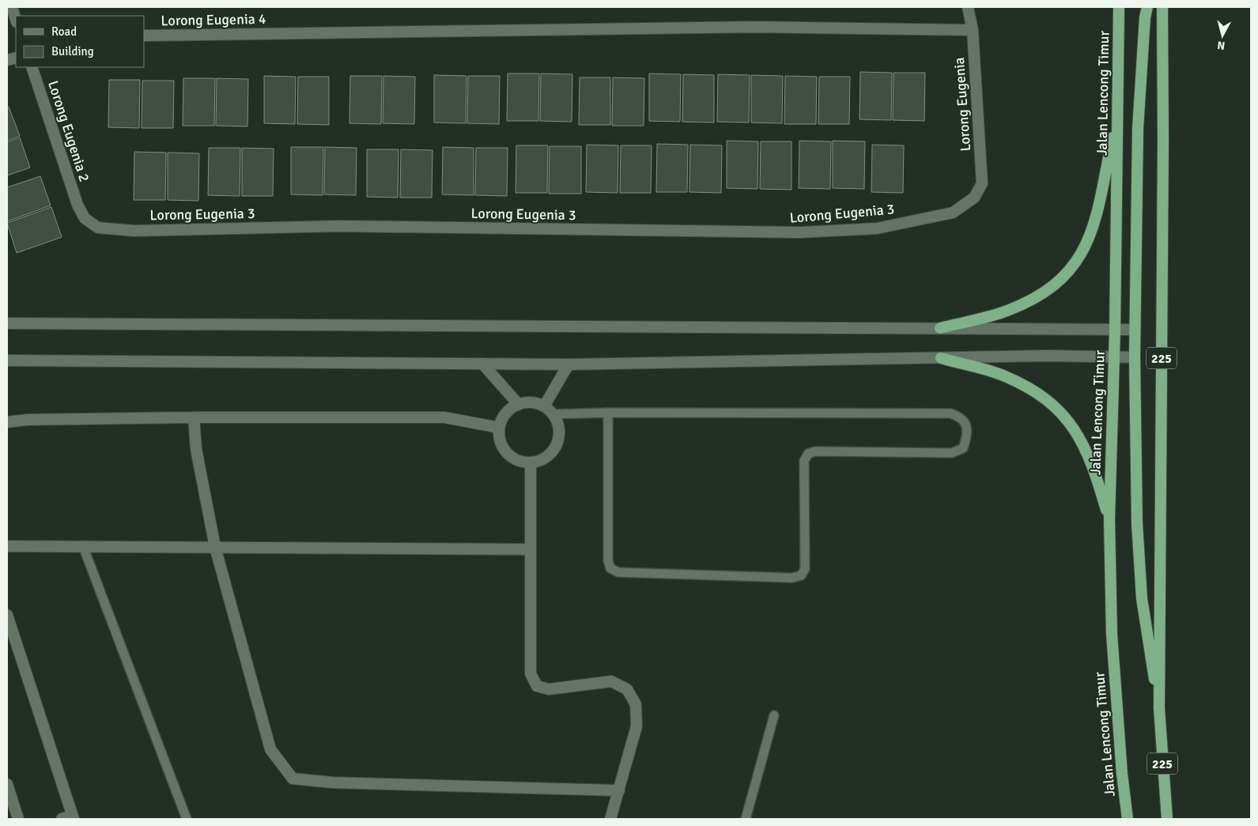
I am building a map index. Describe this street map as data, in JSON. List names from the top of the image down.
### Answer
{
  "streets": {
    "highway": ["Jalan Lencong Timur", "225"],
    "street": [
      "Lorong Eugenia 4",
      "Lorong Eugenia",
      "Lorong Eugenia 2",
      "Lorong Eugenia 3"
    ]
  },
  "crossings": [
    ["Lorong Eugenia 4", "Lorong Eugenia"],
    ["Lorong Eugenia", "Lorong Eugenia 3"],
    ["Lorong Eugenia 2", "Lorong Eugenia 3"]
  ],
  "legend": ["Road", "Building"],
  "north": "bottom"
}
